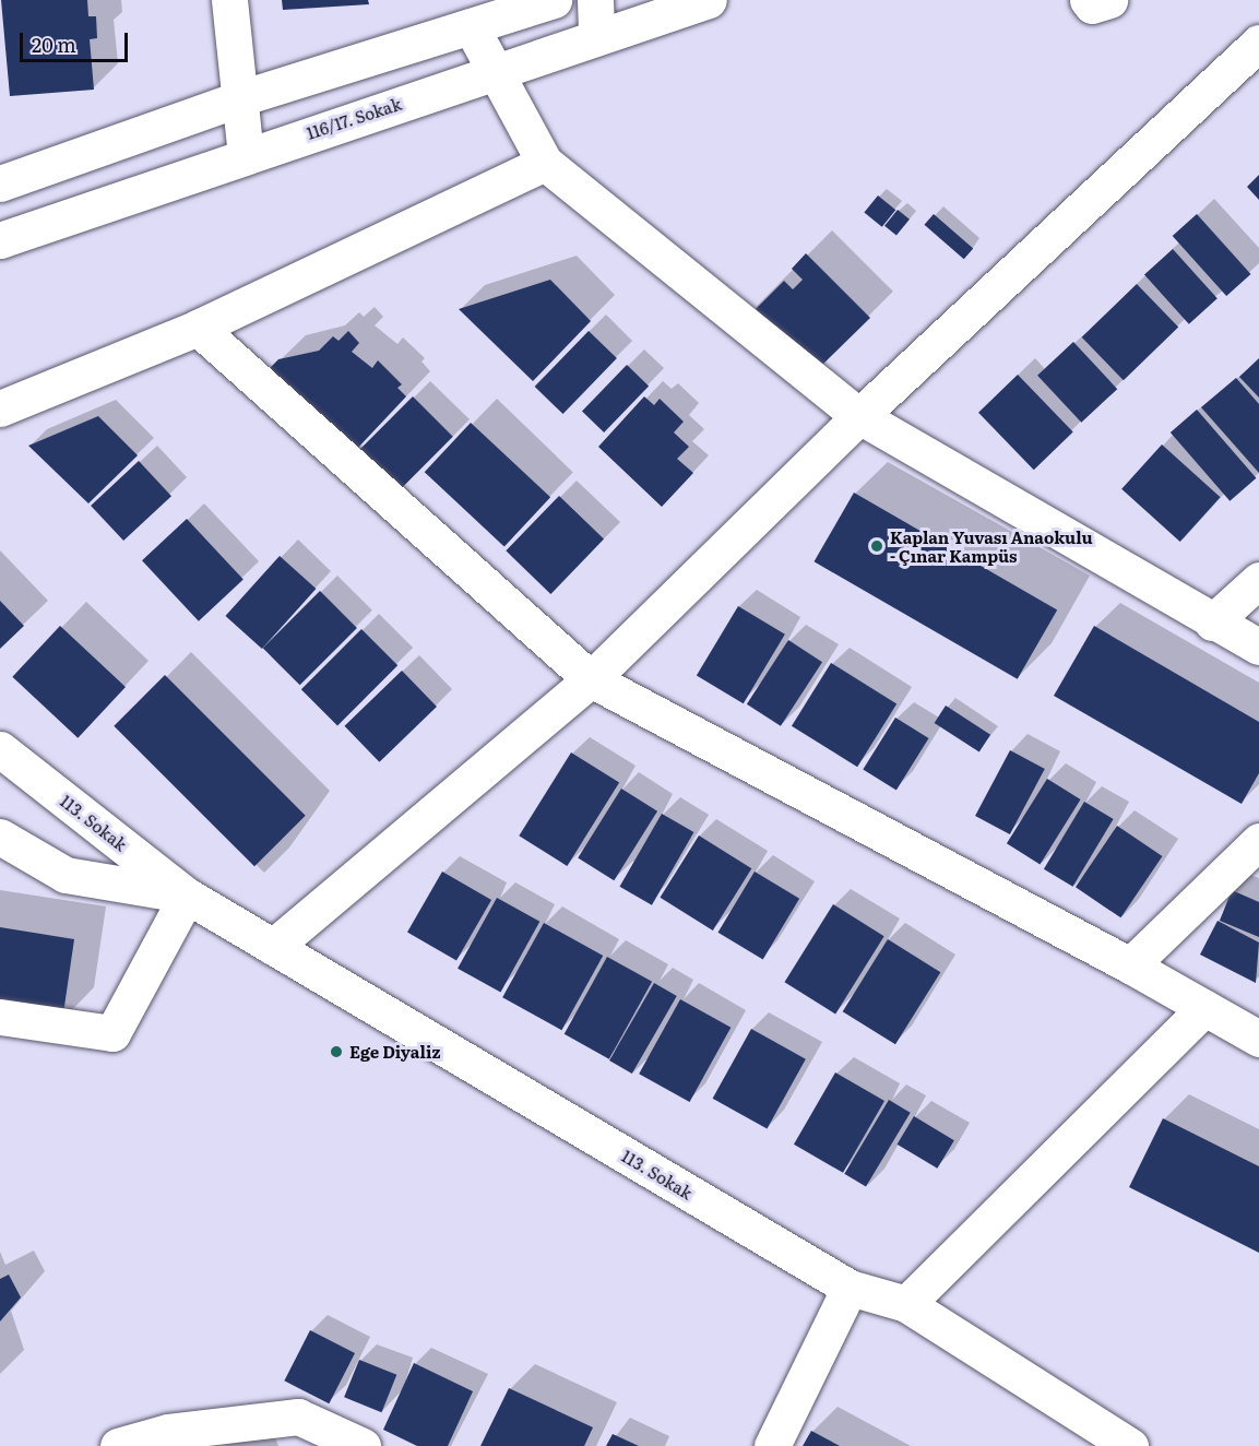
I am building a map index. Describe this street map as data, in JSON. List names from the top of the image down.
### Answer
{
  "streets": {
    "street": ["116/17. Sokak", "113. Sokak"]
  },
  "places": ["Kaplan Yuvası Anaokulu - Çınar Kampüs", "Ege Diyaliz"],
  "scale_bar": "20 m"
}
